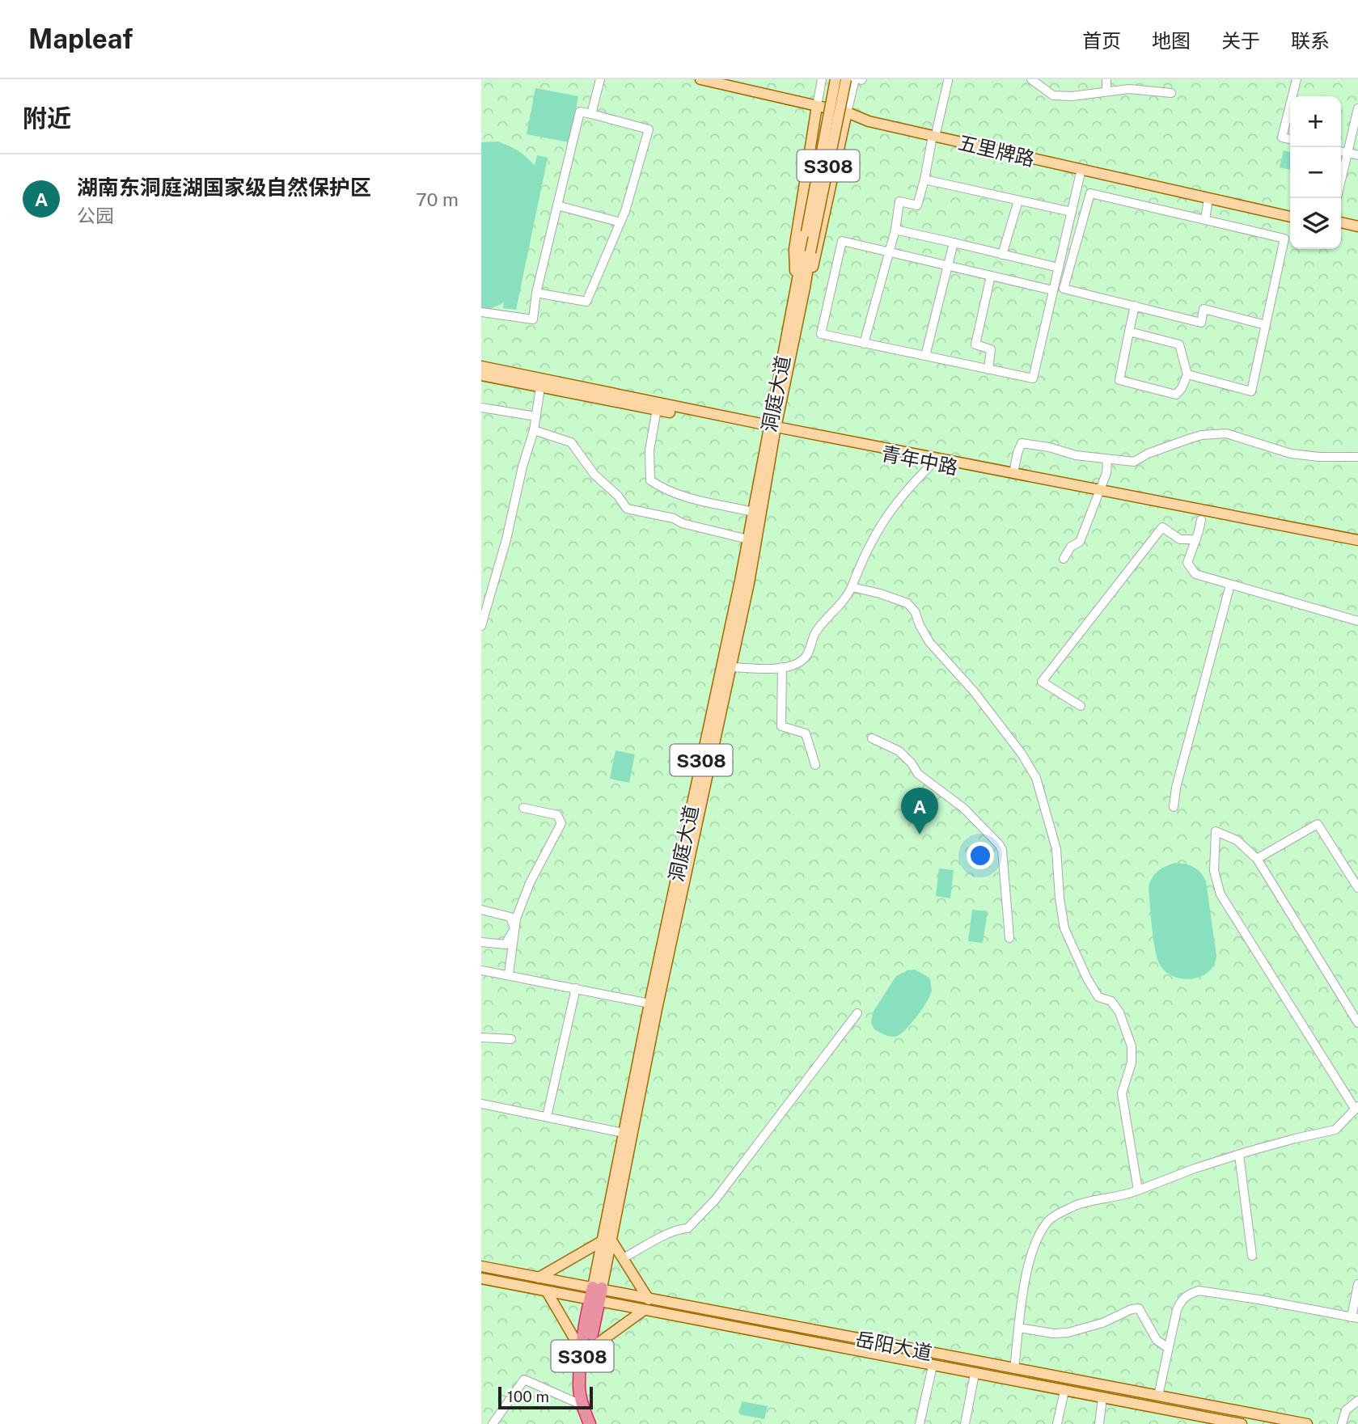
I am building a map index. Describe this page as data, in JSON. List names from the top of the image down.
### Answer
{
  "streets": {
    "highway": ["S308"],
    "main road": [
      "五里牌路",
      "洞庭大道",
      "青年中路",
      "岳阳大道"
    ]
  },
  "crossings": [
    ["S308", "洞庭大道"],
    ["S308", "岳阳大道"],
    ["洞庭大道", "青年中路"],
    ["洞庭大道", "岳阳大道"]
  ],
  "scale_bar": "100 m",
  "page": {
    "header": "Mapleaf",
    "nav": [
      "首页",
      "地图",
      "关于",
      "联系"
    ],
    "heading": "附近",
    "map_buttons": ["+", "−"],
    "list": [
      {
        "mark": "A",
        "name": "湖南东洞庭湖国家级自然保护区",
        "note": "公园",
        "value": "70 m"
      }
    ],
    "pins": "A",
    "scale": "100 m"
  }
}
